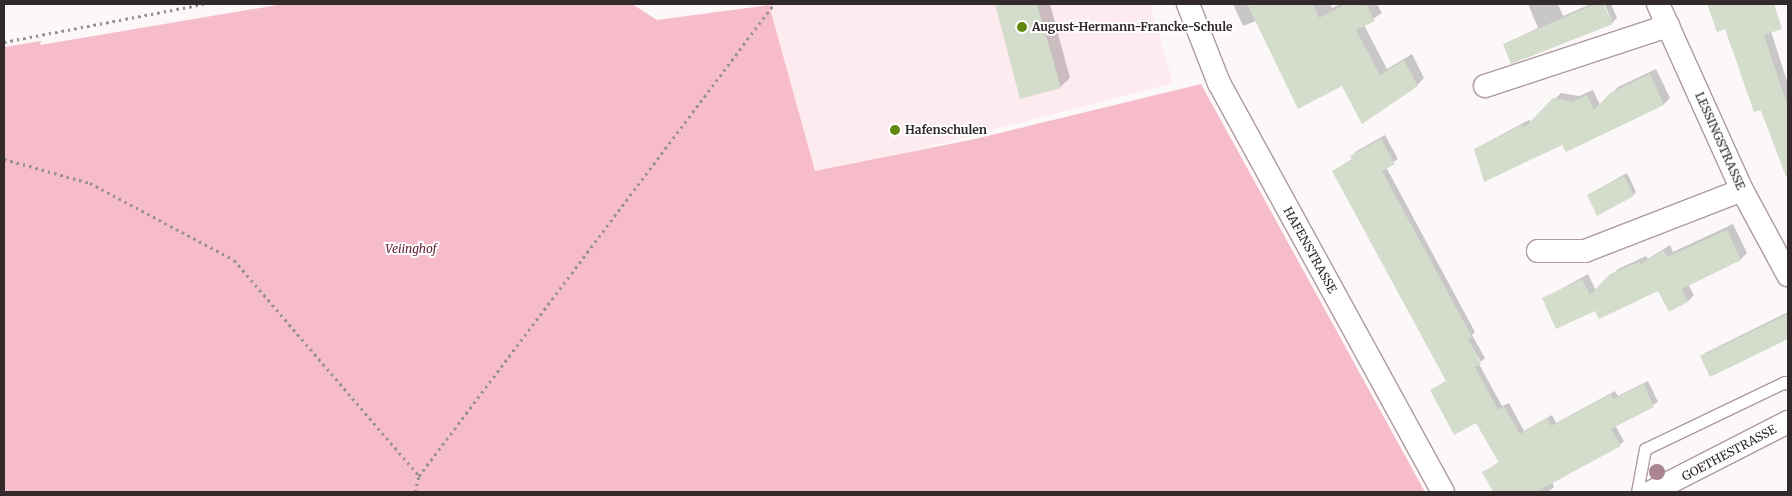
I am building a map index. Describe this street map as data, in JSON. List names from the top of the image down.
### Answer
{
  "streets": {
    "street": ["LESSINGSTRASSE", "HAFENSTRASSE", "GOETHESTRASSE"]
  },
  "parks": ["Veiinghof"],
  "places": ["August-Hermann-Francke-Schule", "Hafenschulen"]
}
